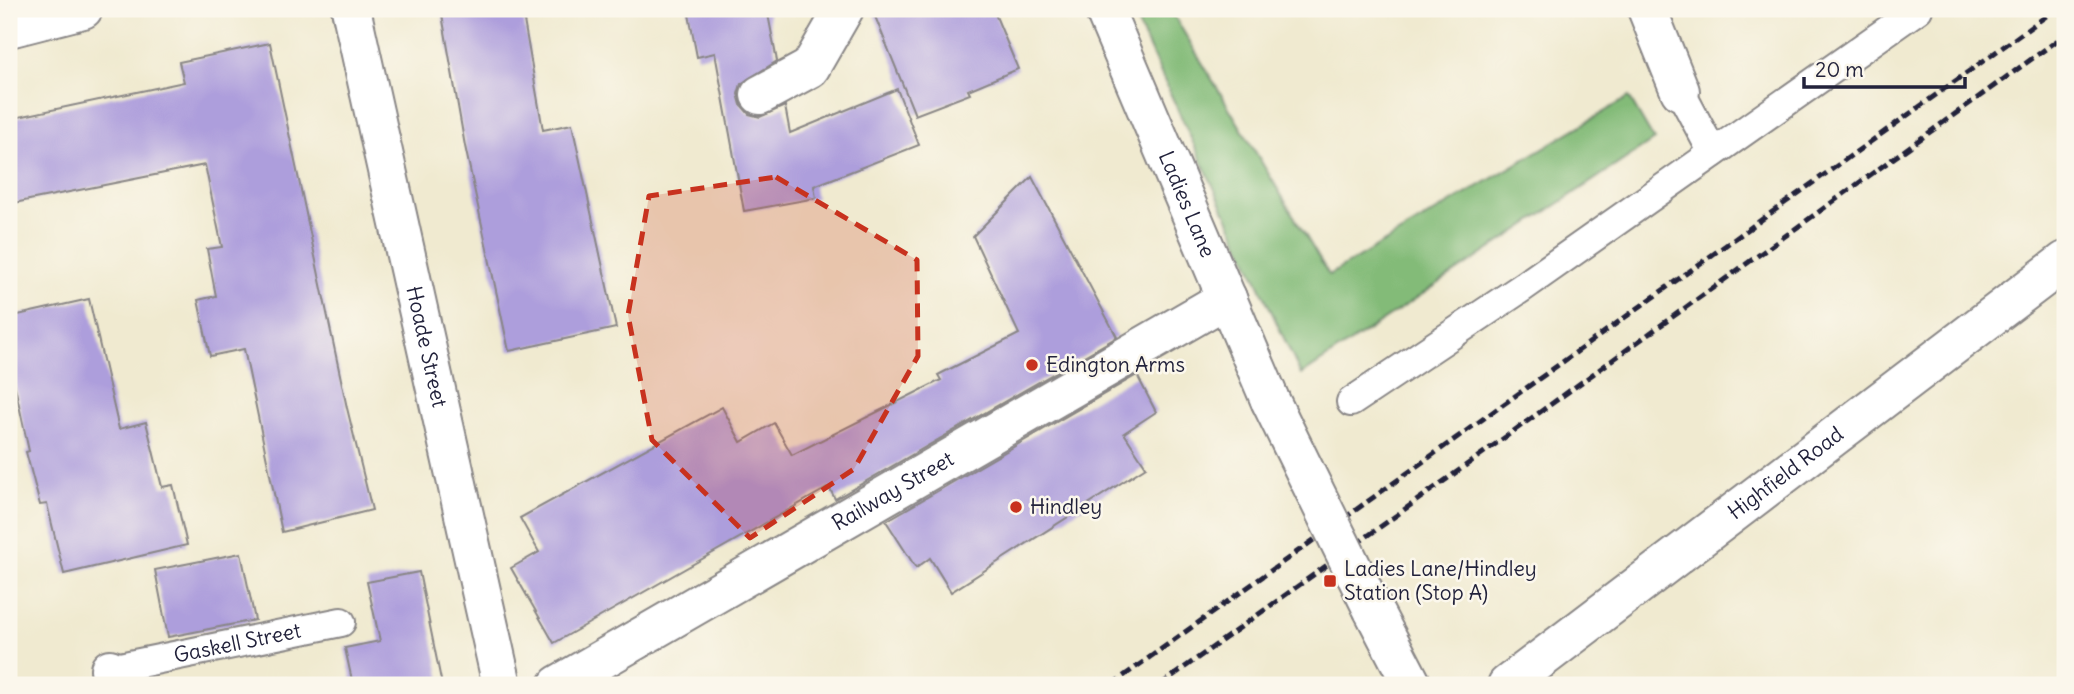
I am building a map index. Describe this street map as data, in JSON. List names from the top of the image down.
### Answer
{
  "streets": {
    "street": [
      "Ladies Lane",
      "Hoade Street",
      "Highfield Road",
      "Railway Street"
    ],
    "lane": ["Gaskell Street"]
  },
  "crossings": [
    ["Ladies Lane", "Railway Street"]
  ],
  "places": {
    "other": ["Edington Arms", "Hindley"],
    "transit": ["Ladies Lane/Hindley Station (Stop A)"]
  },
  "scale_bar": "20 m"
}
